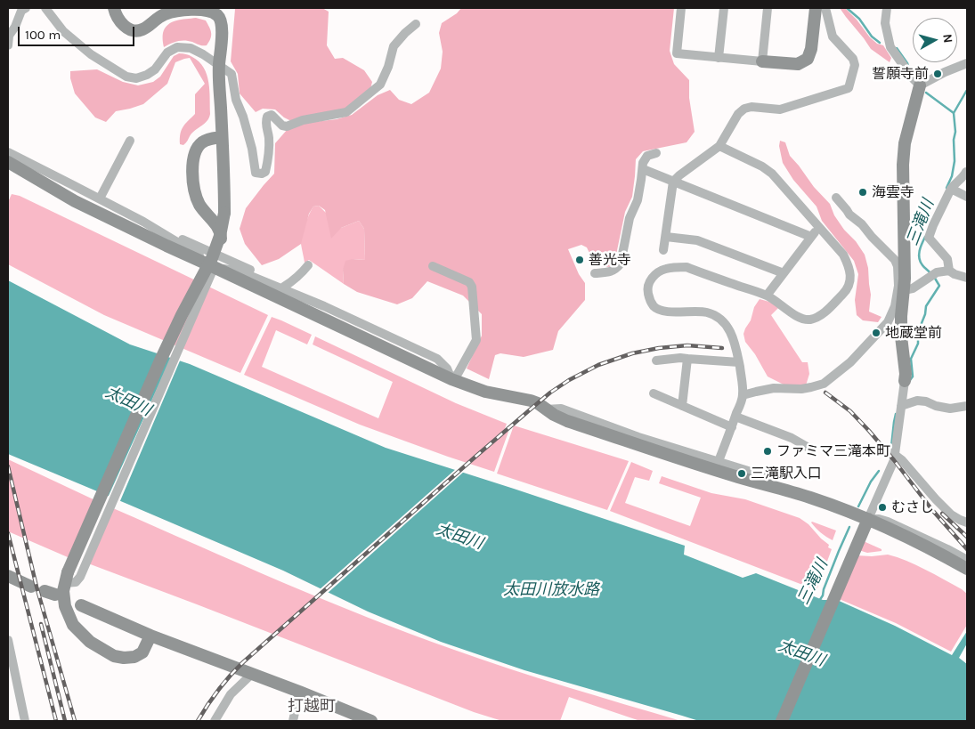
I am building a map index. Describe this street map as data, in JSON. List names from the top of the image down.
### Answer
{
  "districts": ["打越町"],
  "water": ["三滝川", "太田川", "太田川放水路"],
  "places": [
    "誓願寺前",
    "海雲寺",
    "善光寺",
    "地蔵堂前",
    "ファミマ三滝本町",
    "三滝駅入口",
    "むさし"
  ],
  "scale_bar": "100 m",
  "north": "right"
}
